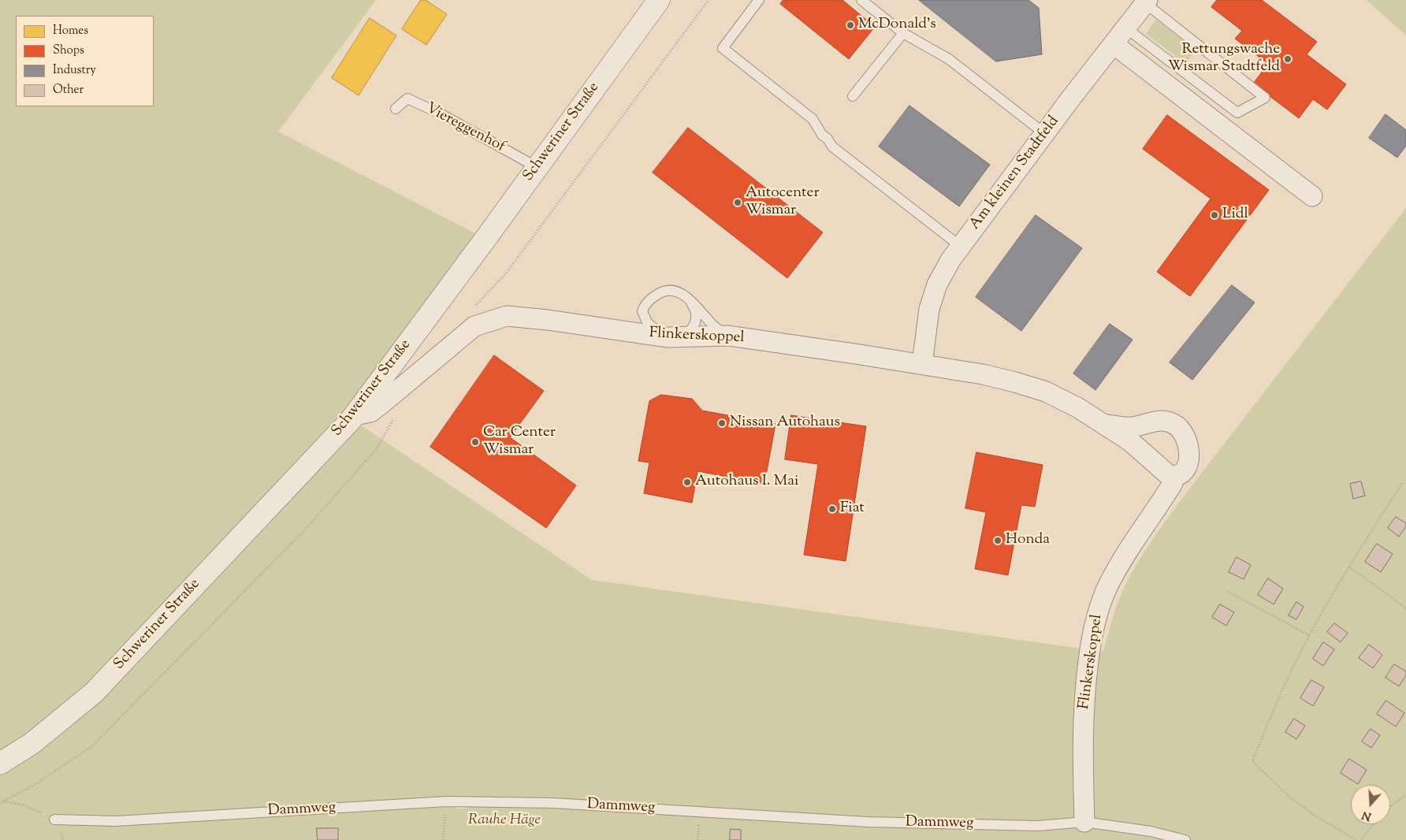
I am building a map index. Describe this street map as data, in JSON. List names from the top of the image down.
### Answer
{
  "streets": {
    "main road": ["Schweriner Straße"],
    "street": ["Am kleinen Stadtfeld", "Flinkerskoppel"],
    "lane": ["Viereggenhof", "Dammweg"]
  },
  "crossings": [
    ["Viereggenhof", "Schweriner Straße"],
    ["Schweriner Straße", "Flinkerskoppel"],
    ["Am kleinen Stadtfeld", "Flinkerskoppel"],
    ["Flinkerskoppel", "Dammweg"]
  ],
  "parks": ["Rauhe Häge"],
  "places": [
    "McDonald's",
    "Rettungswache Wismar Stadtfeld",
    "Autocenter Wismar",
    "Lidl",
    "Nissan Autohaus",
    "Car Center Wismar",
    "Autohaus I. Mai",
    "Fiat",
    "Honda"
  ],
  "legend": [
    "Homes",
    "Shops",
    "Industry",
    "Other"
  ],
  "north": "bottom"
}
